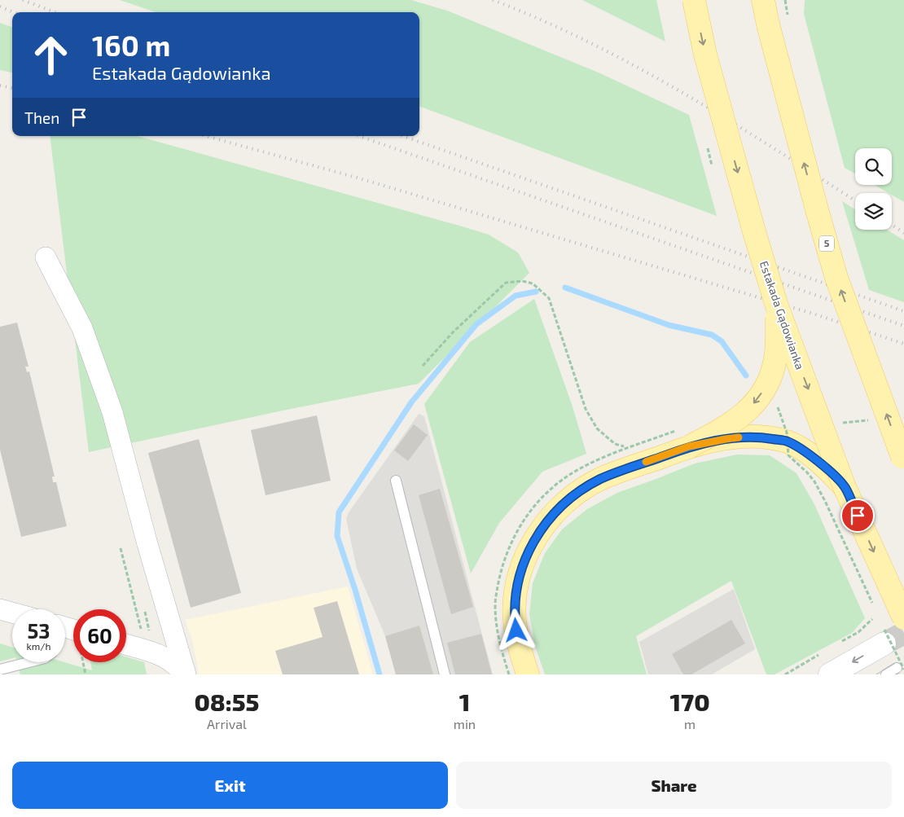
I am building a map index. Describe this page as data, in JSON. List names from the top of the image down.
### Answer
{
  "streets": {
    "main road": ["5", "Estakada Gądowianka"]
  },
  "page": {
    "turn": ["160 m", "Estakada Gądowianka"],
    "then": "Then",
    "speed": "53 km/h",
    "limit": "60",
    "eta": [
      "08:55",
      "Arrival",
      "1",
      "min",
      "170",
      "m"
    ],
    "buttons": ["Exit", "Share"]
  }
}
